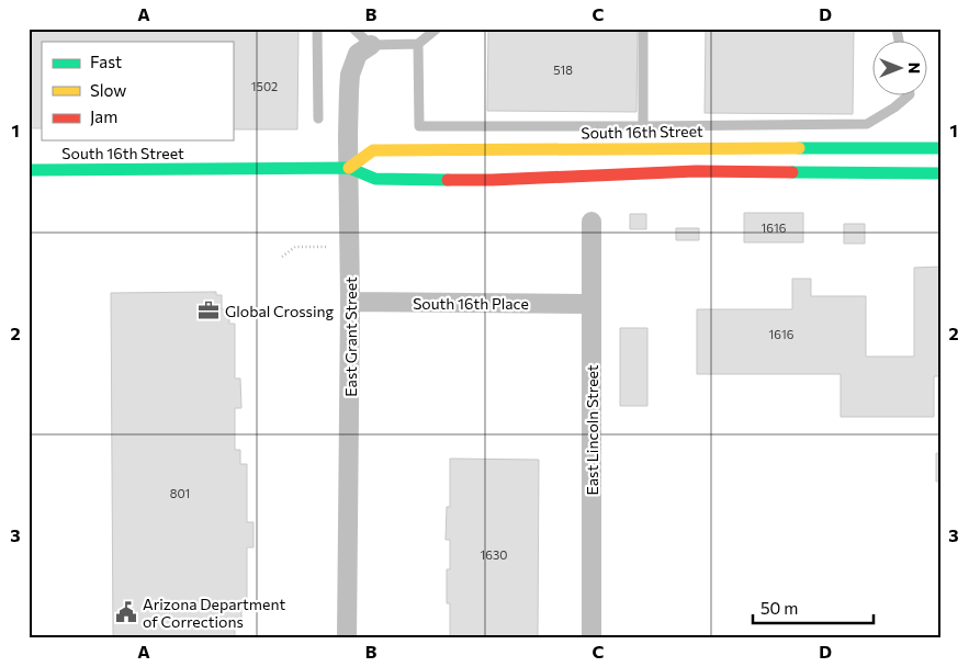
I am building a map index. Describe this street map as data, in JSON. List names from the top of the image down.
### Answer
{
  "streets": {
    "main road": ["South 16th Street"],
    "street": ["South 16th Place", "East Grant Street", "East Lincoln Street"]
  },
  "crossings": [
    ["South 16th Street", "East Grant Street"],
    ["South 16th Place", "East Grant Street"],
    ["South 16th Place", "East Lincoln Street"]
  ],
  "places": {
    "office": ["Global Crossing"],
    "public building": ["Arizona Department of Corrections"]
  },
  "house_numbers": [
    "518",
    "1502",
    "1616",
    "1616",
    "801",
    "1630"
  ],
  "legend": ["Fast", "Slow", "Jam"],
  "scale_bar": "50 m",
  "north": "right",
  "grid": {
    "columns": [
      "A",
      "B",
      "C",
      "D"
    ],
    "rows": ["1", "2", "3"]
  }
}
